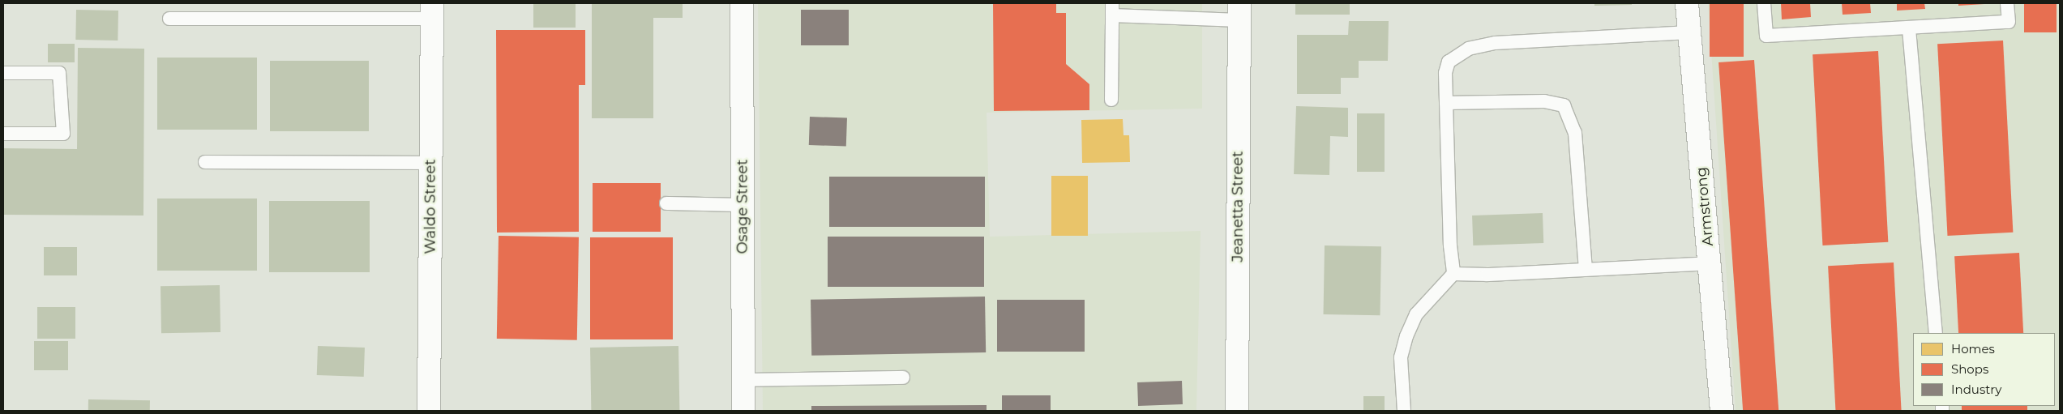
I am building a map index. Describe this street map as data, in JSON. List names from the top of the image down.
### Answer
{
  "streets": {
    "street": [
      "Waldo Street",
      "Osage Street",
      "Jeanetta Street",
      "Armstrong"
    ]
  },
  "legend": ["Homes", "Shops", "Industry"]
}
